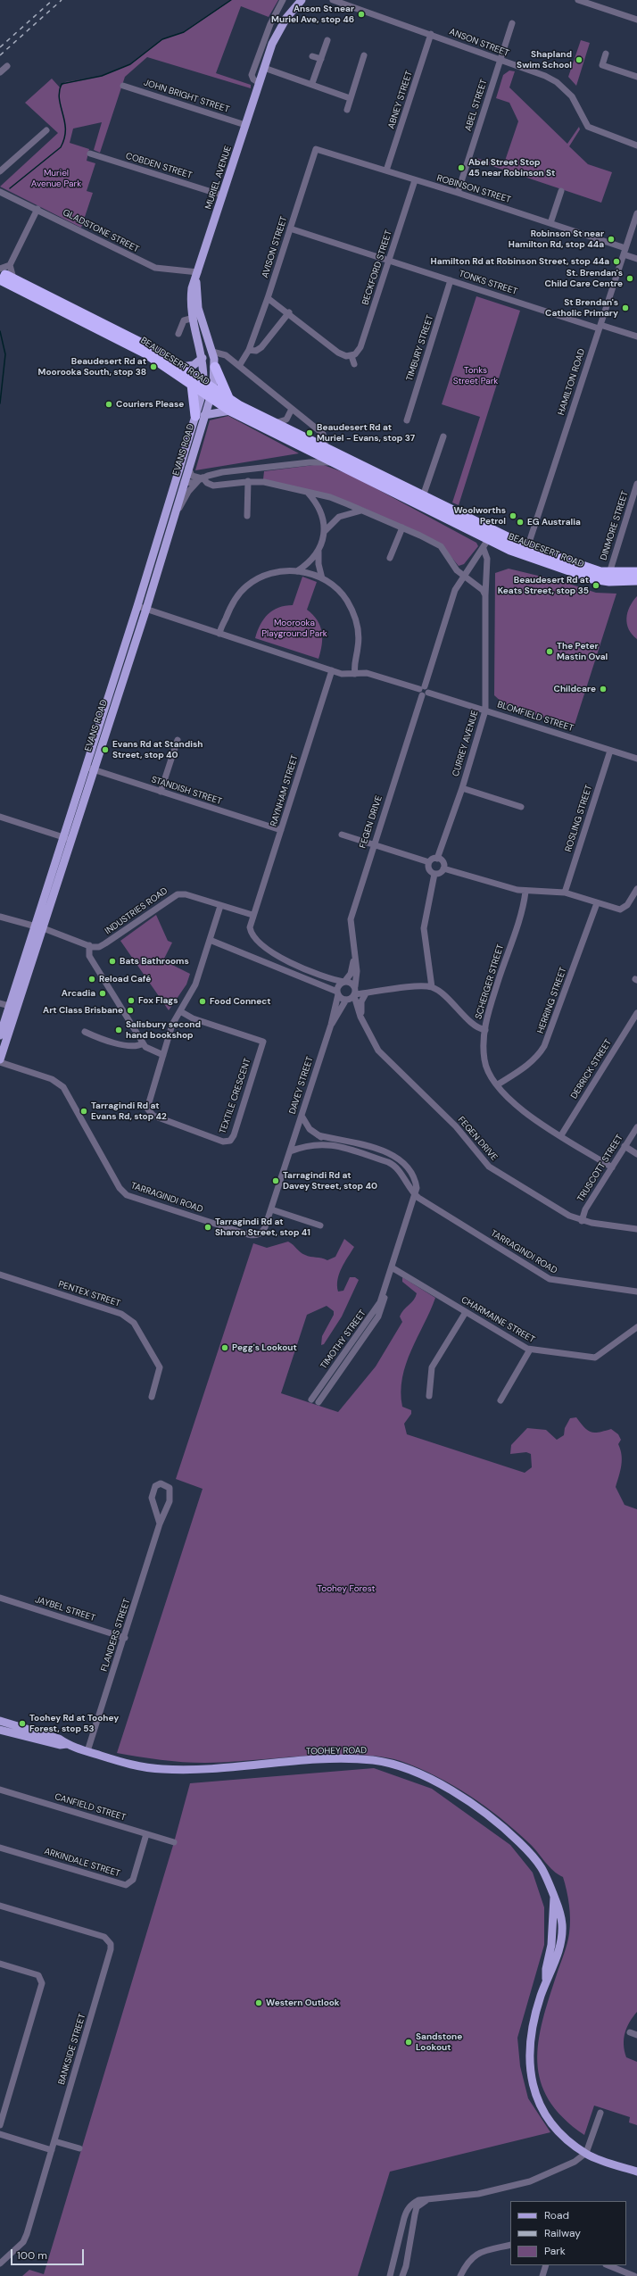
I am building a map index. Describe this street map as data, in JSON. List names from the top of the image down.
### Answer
{
  "streets": {
    "highway": ["BEAUDESERT ROAD"],
    "main road": ["MURIEL AVENUE", "EVANS ROAD", "TOOHEY ROAD"],
    "street": [
      "ANSON STREET",
      "JOHN BRIGHT STREET",
      "ABNEY STREET",
      "ABEL STREET",
      "COBDEN STREET",
      "ROBINSON STREET",
      "GLADSTONE STREET",
      "AVISON STREET",
      "BECKFORD STREET",
      "TONKS STREET",
      "TIMBURY STREET",
      "HAMILTON ROAD",
      "DINMORE STREET",
      "BLOMFIELD STREET",
      "CURREY AVENUE",
      "STANDISH STREET",
      "RAYNHAM STREET",
      "ROSLING STREET",
      "FEGEN DRIVE",
      "INDUSTRIES ROAD",
      "SCHERGER STREET",
      "HERRING STREET",
      "DERRICK STREET",
      "DAVEY STREET",
      "TEXTILE CRESCENT",
      "TRUSCOTT STREET",
      "TARRAGINDI ROAD",
      "PENTEX STREET",
      "CHARMAINE STREET",
      "TIMOTHY STREET",
      "JAYBEL STREET",
      "FLANDERS STREET",
      "CANFIELD STREET",
      "ARKINDALE STREET",
      "BANKSIDE STREET"
    ]
  },
  "crossings": [
    ["ANSON STREET", "ABNEY STREET"],
    ["ANSON STREET", "ABEL STREET"],
    ["JOHN BRIGHT STREET", "MURIEL AVENUE"],
    ["ABNEY STREET", "ROBINSON STREET"],
    ["ABEL STREET", "ROBINSON STREET"],
    ["COBDEN STREET", "MURIEL AVENUE"],
    ["MURIEL AVENUE", "GLADSTONE STREET"],
    ["MURIEL AVENUE", "BEAUDESERT ROAD"],
    ["MURIEL AVENUE", "EVANS ROAD"],
    ["ROBINSON STREET", "AVISON STREET"],
    ["ROBINSON STREET", "BECKFORD STREET"],
    ["ROBINSON STREET", "HAMILTON ROAD"],
    ["AVISON STREET", "TONKS STREET"],
    ["BECKFORD STREET", "TONKS STREET"],
    ["TONKS STREET", "TIMBURY STREET"],
    ["TONKS STREET", "HAMILTON ROAD"],
    ["BEAUDESERT ROAD", "HAMILTON ROAD"],
    ["BEAUDESERT ROAD", "EVANS ROAD"],
    ["BEAUDESERT ROAD", "DINMORE STREET"],
    ["EVANS ROAD", "STANDISH STREET"],
    ["EVANS ROAD", "INDUSTRIES ROAD"],
    ["EVANS ROAD", "TARRAGINDI ROAD"],
    ["BLOMFIELD STREET", "CURREY AVENUE"],
    ["BLOMFIELD STREET", "ROSLING STREET"],
    ["BLOMFIELD STREET", "FEGEN DRIVE"],
    ["STANDISH STREET", "RAYNHAM STREET"],
    ["RAYNHAM STREET", "INDUSTRIES ROAD"],
    ["FEGEN DRIVE", "DAVEY STREET"],
    ["FEGEN DRIVE", "TRUSCOTT STREET"],
    ["SCHERGER STREET", "HERRING STREET"],
    ["SCHERGER STREET", "DERRICK STREET"],
    ["SCHERGER STREET", "TRUSCOTT STREET"],
    ["DAVEY STREET", "TARRAGINDI ROAD"],
    ["TARRAGINDI ROAD", "TIMOTHY STREET"],
    ["CHARMAINE STREET", "TIMOTHY STREET"],
    ["JAYBEL STREET", "FLANDERS STREET"],
    ["FLANDERS STREET", "TOOHEY ROAD"],
    ["CANFIELD STREET", "ARKINDALE STREET"]
  ],
  "parks": [
    "Muriel Avenue Park",
    "Tonks Street Park",
    "Moorooka Playground Park",
    "Toohey Forest"
  ],
  "places": [
    "Anson St near Muriel Ave, stop 46",
    "Shapland Swim School",
    "Abel Street Stop 45 near Robinson St",
    "Robinson St near Hamilton Rd, stop 44a",
    "Hamilton Rd at Robinson Street, stop 44a",
    "St. Brendan's Child Care Centre",
    "St Brendan's Catholic Primary",
    "Beaudesert Rd at Moorooka South, stop 38",
    "Couriers Please",
    "Beaudesert Rd at Muriel - Evans, stop 37",
    "Woolworths Petrol",
    "EG Australia",
    "Beaudesert Rd at Keats Street, stop 35",
    "The Peter Mastin Oval",
    "Childcare",
    "Evans Rd at Standish Street, stop 40",
    "Bats Bathrooms",
    "Reload Café",
    "Arcadia",
    "Fox Flags",
    "Food Connect",
    "Art Class Brisbane",
    "Salisbury second hand bookshop",
    "Tarragindi Rd at Evans Rd, stop 42",
    "Tarragindi Rd at Davey Street, stop 40",
    "Tarragindi Rd at Sharon Street, stop 41",
    "Pegg's Lookout",
    "Toohey Rd at Toohey Forest, stop 53",
    "Western Outlook",
    "Sandstone Lookout"
  ],
  "legend": ["Road", "Railway", "Park"],
  "scale_bar": "100 m"
}
